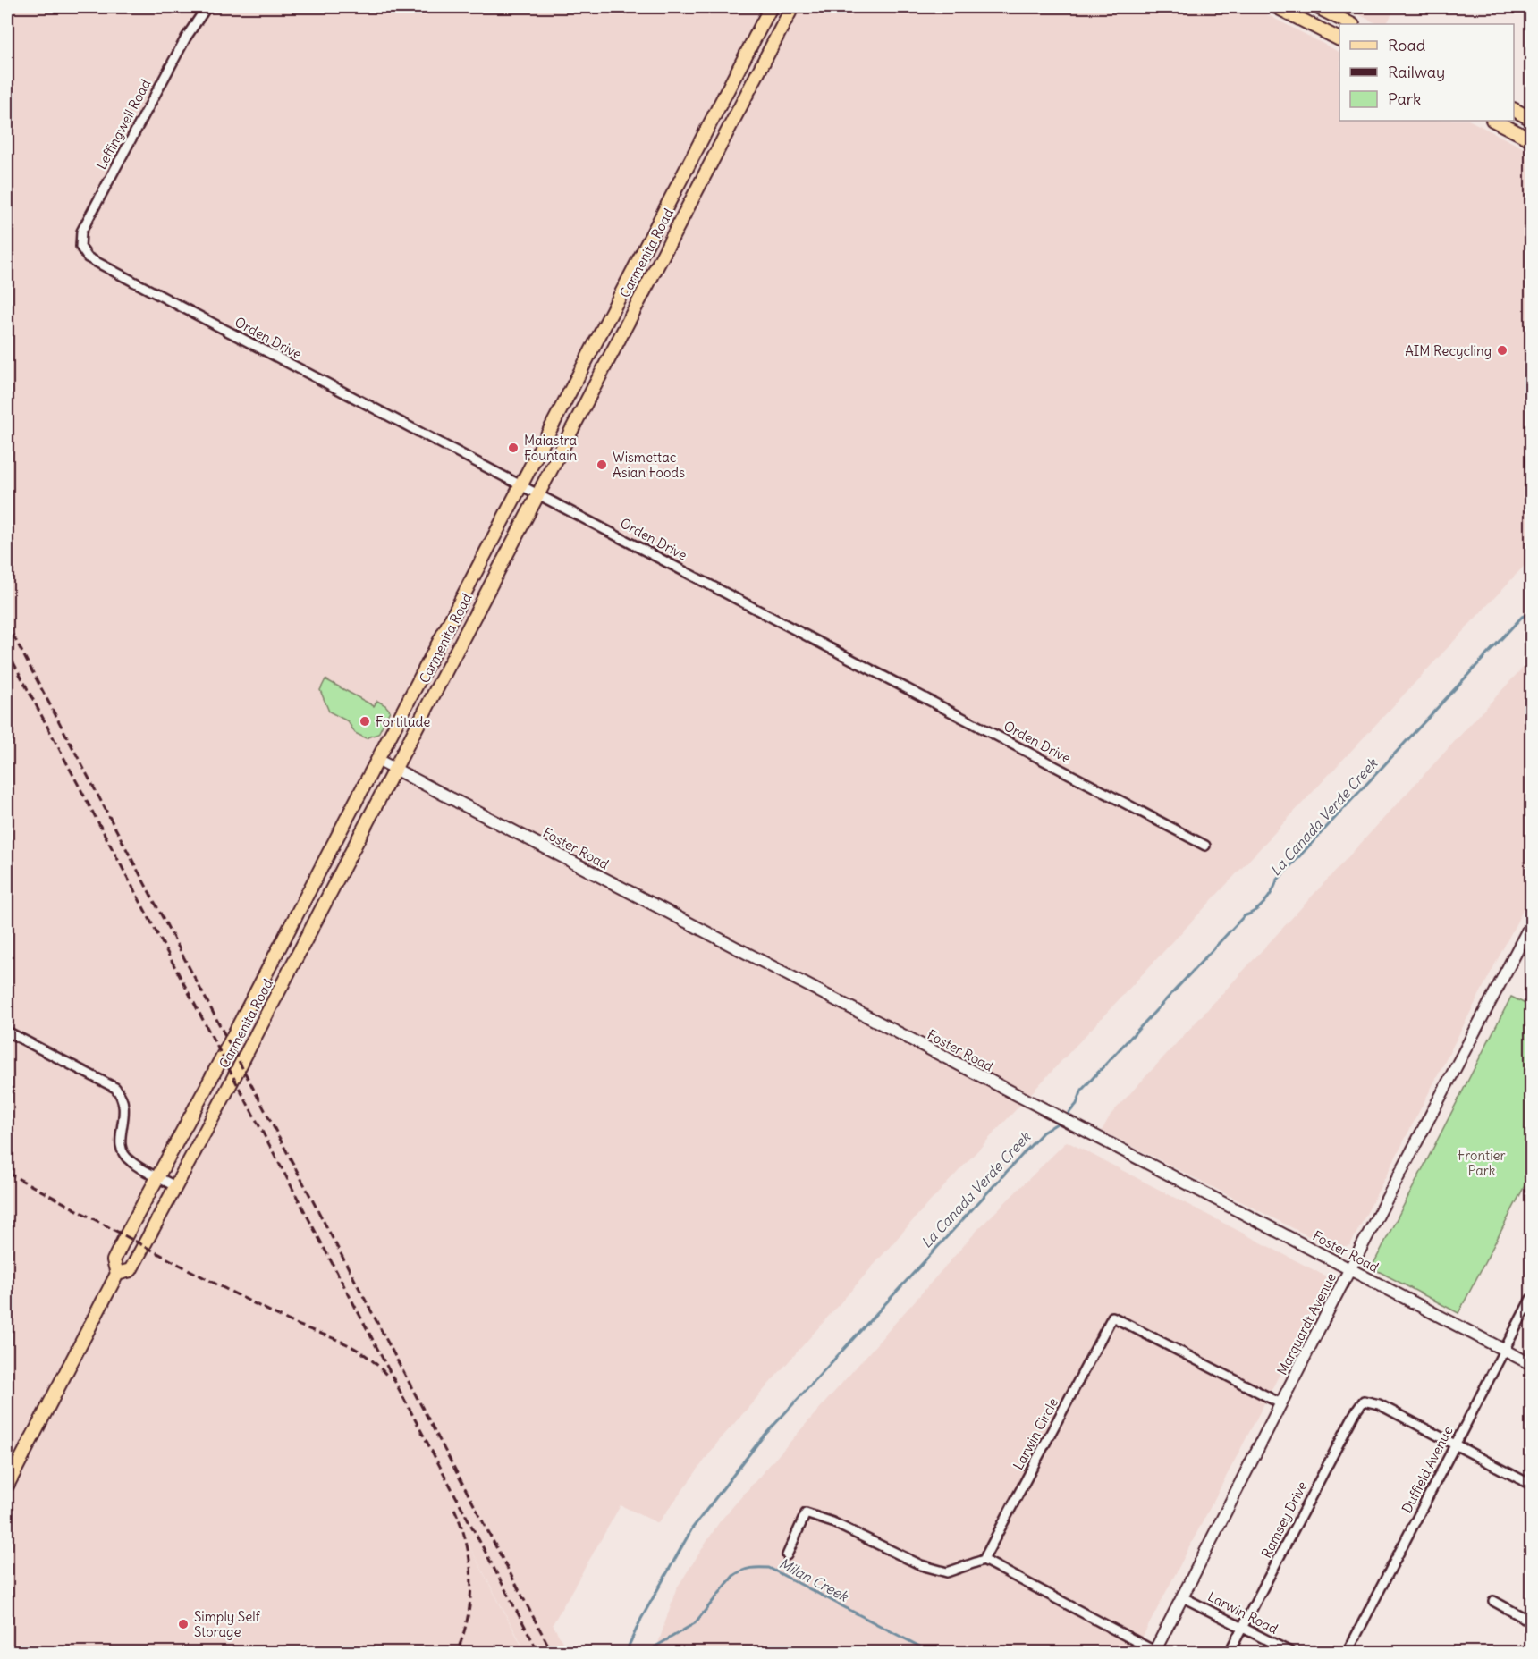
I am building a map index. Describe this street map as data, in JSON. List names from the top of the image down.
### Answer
{
  "streets": {
    "main road": ["Carmenita Road"],
    "street": [
      "Leffingwell Road",
      "Orden Drive",
      "Foster Road",
      "Marquardt Avenue",
      "Larwin Circle",
      "Duffield Avenue",
      "Ramsey Drive",
      "Larwin Road"
    ]
  },
  "crossings": [
    ["Leffingwell Road", "Orden Drive"],
    ["Carmenita Road", "Orden Drive"],
    ["Carmenita Road", "Foster Road"],
    ["Foster Road", "Marquardt Avenue"],
    ["Foster Road", "Duffield Avenue"],
    ["Marquardt Avenue", "Larwin Circle"],
    ["Marquardt Avenue", "Larwin Road"],
    ["Duffield Avenue", "Ramsey Drive"],
    ["Ramsey Drive", "Larwin Road"]
  ],
  "water": ["La Canada Verde Creek", "Milan Creek"],
  "parks": ["Frontier Park"],
  "places": [
    "AIM Recycling",
    "Maiastra Fountain",
    "Wismettac Asian Foods",
    "Fortitude",
    "Simply Self Storage"
  ],
  "legend": ["Road", "Railway", "Park"]
}
